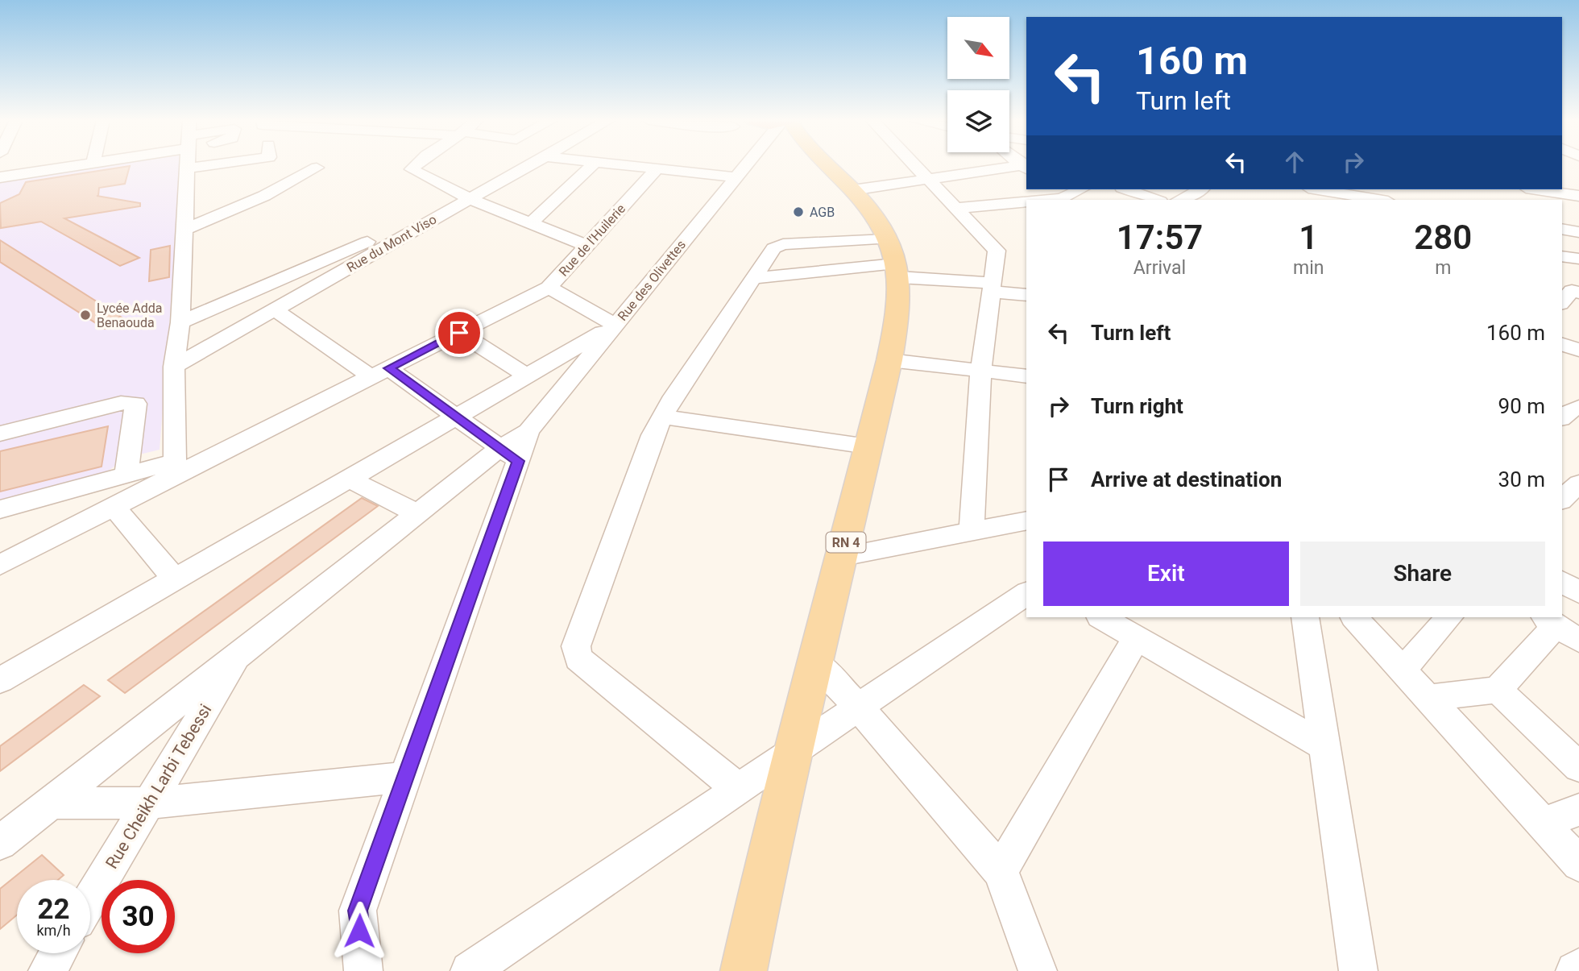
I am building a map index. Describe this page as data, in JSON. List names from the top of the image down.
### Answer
{
  "streets": {
    "main road": ["RN 4"],
    "street": [
      "Rue de l'Huilerie",
      "Rue du Mont Viso",
      "Rue des Olivettes",
      "Rue Cheikh Larbi Tebessi"
    ]
  },
  "places": ["AGB", "Lycée Adda Benaouda"],
  "north": "bottom right",
  "page": {
    "turn": ["160 m", "Turn left"],
    "eta": [
      "17:57",
      "Arrival",
      "1",
      "min",
      "280",
      "m"
    ],
    "list": [
      {
        "name": "Turn left",
        "value": "160 m"
      },
      {
        "name": "Turn right",
        "value": "90 m"
      },
      {
        "name": "Arrive at destination",
        "value": "30 m"
      }
    ],
    "buttons": ["Exit", "Share"],
    "speed": "22 km/h",
    "limit": "30"
  }
}
